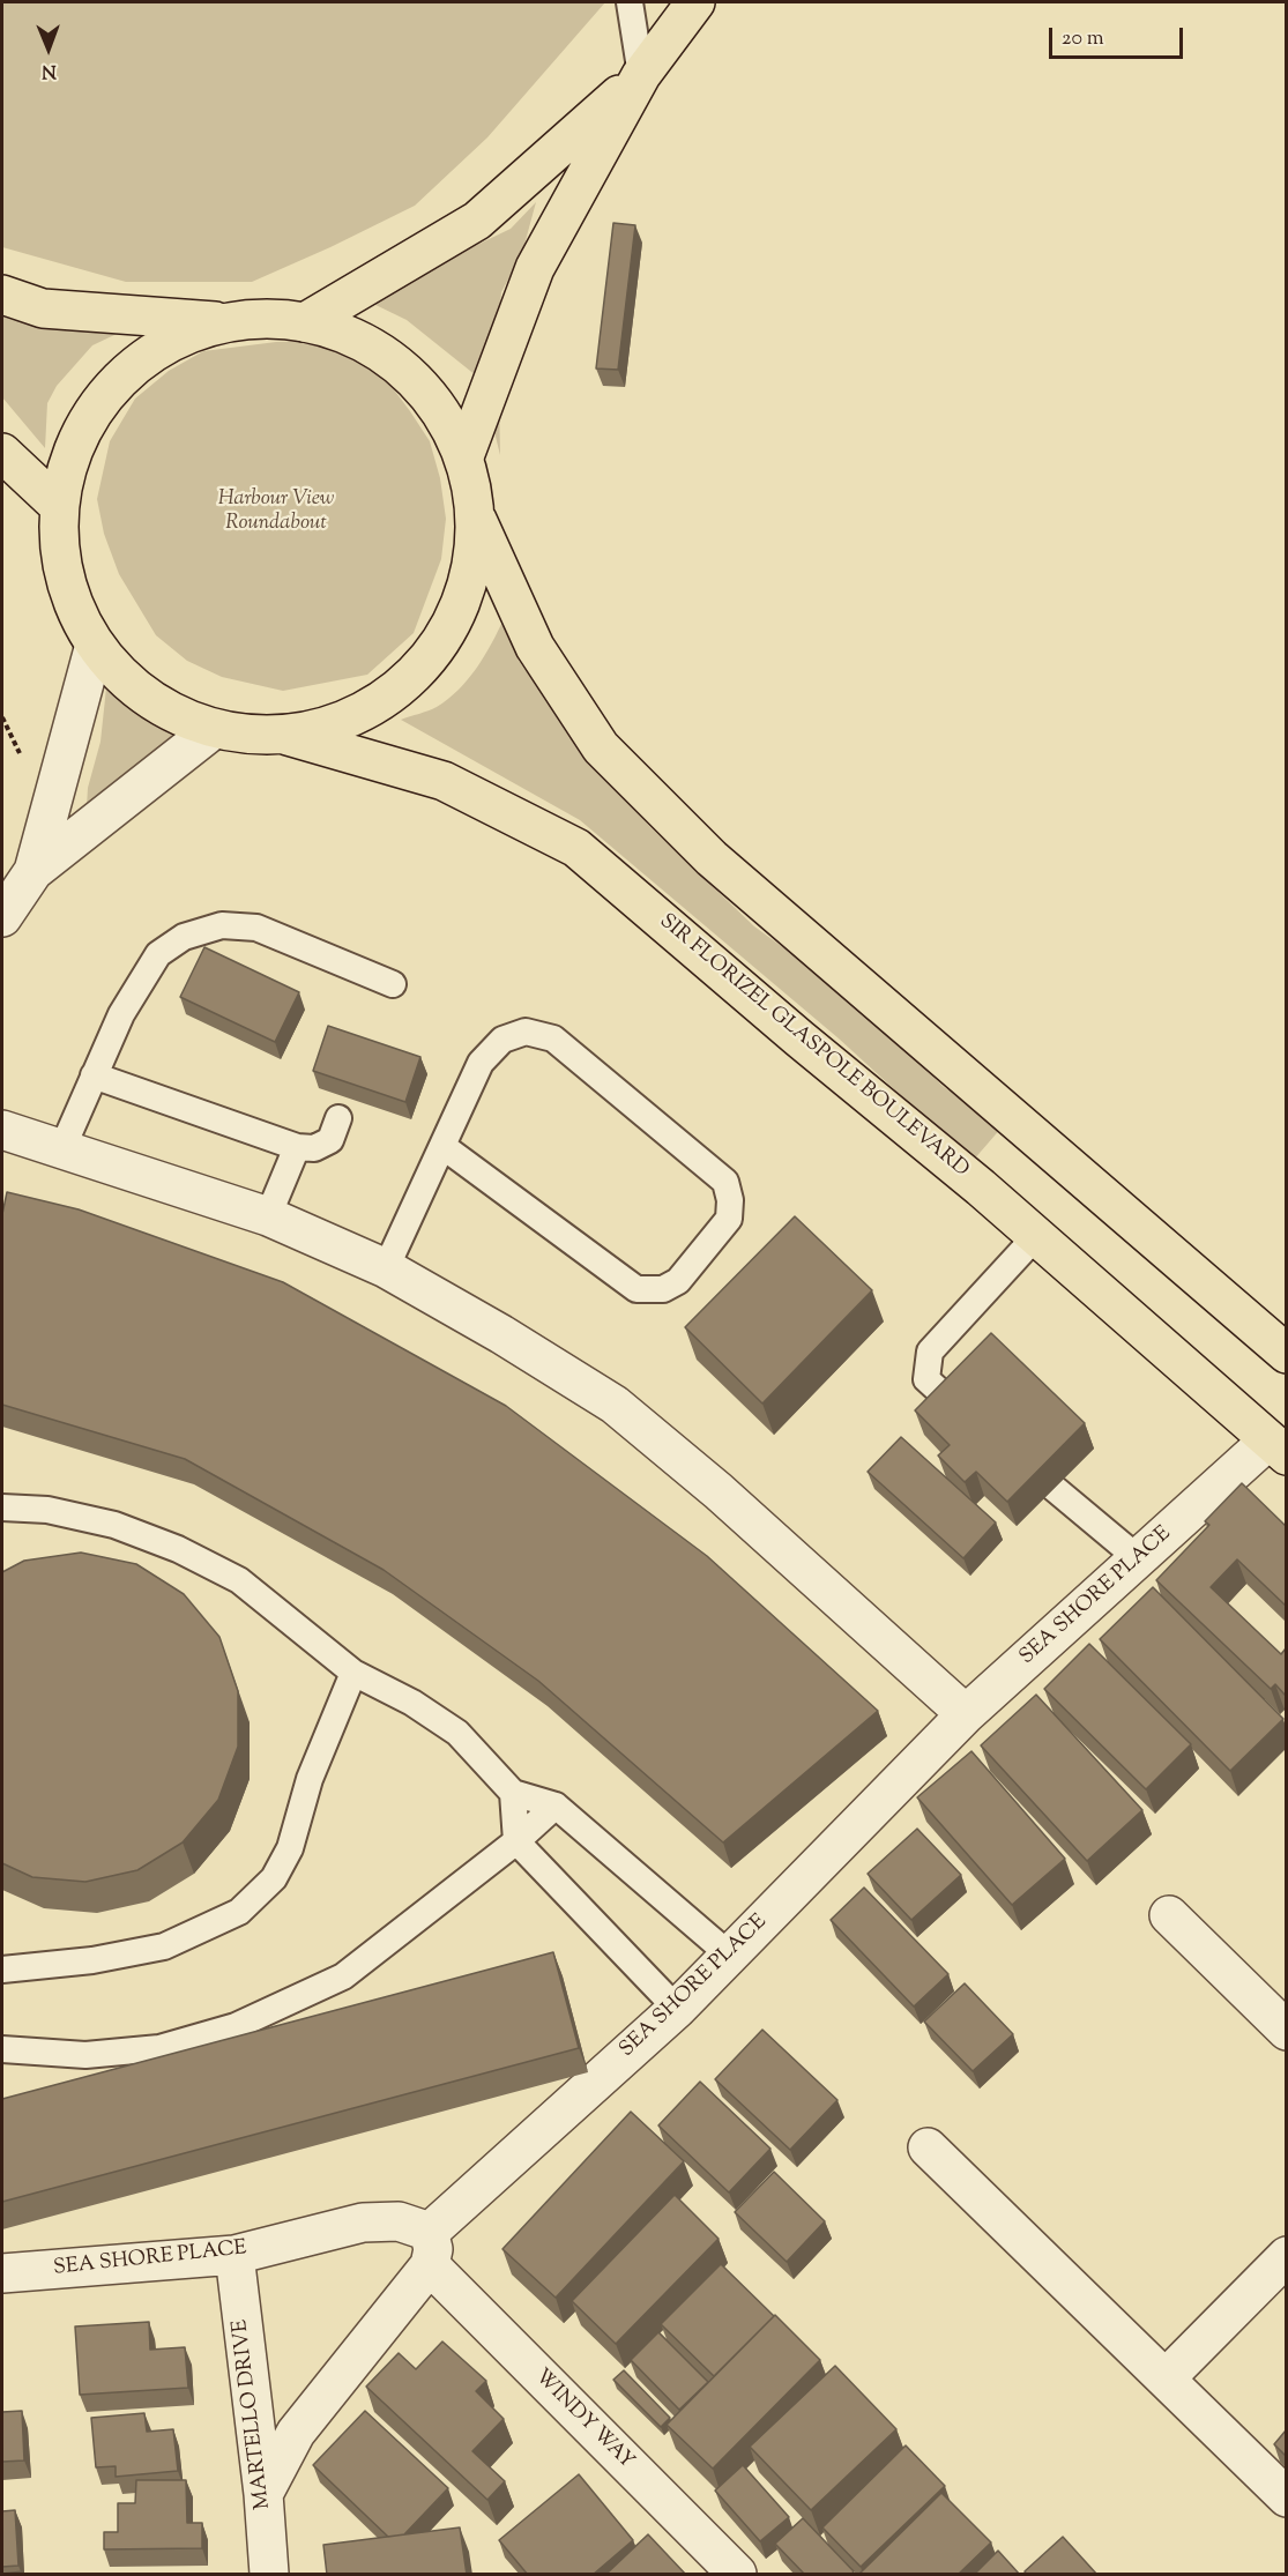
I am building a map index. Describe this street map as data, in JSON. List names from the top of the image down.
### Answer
{
  "streets": {
    "main road": ["SIR FLORIZEL GLASPOLE BOULEVARD"],
    "street": ["SEA SHORE PLACE", "MARTELLO DRIVE", "WINDY WAY"]
  },
  "crossings": [
    ["SIR FLORIZEL GLASPOLE BOULEVARD", "SEA SHORE PLACE"],
    ["SEA SHORE PLACE", "MARTELLO DRIVE"],
    ["SEA SHORE PLACE", "WINDY WAY"]
  ],
  "parks": ["Harbour View Roundabout"],
  "scale_bar": "20 m",
  "north": "bottom"
}
